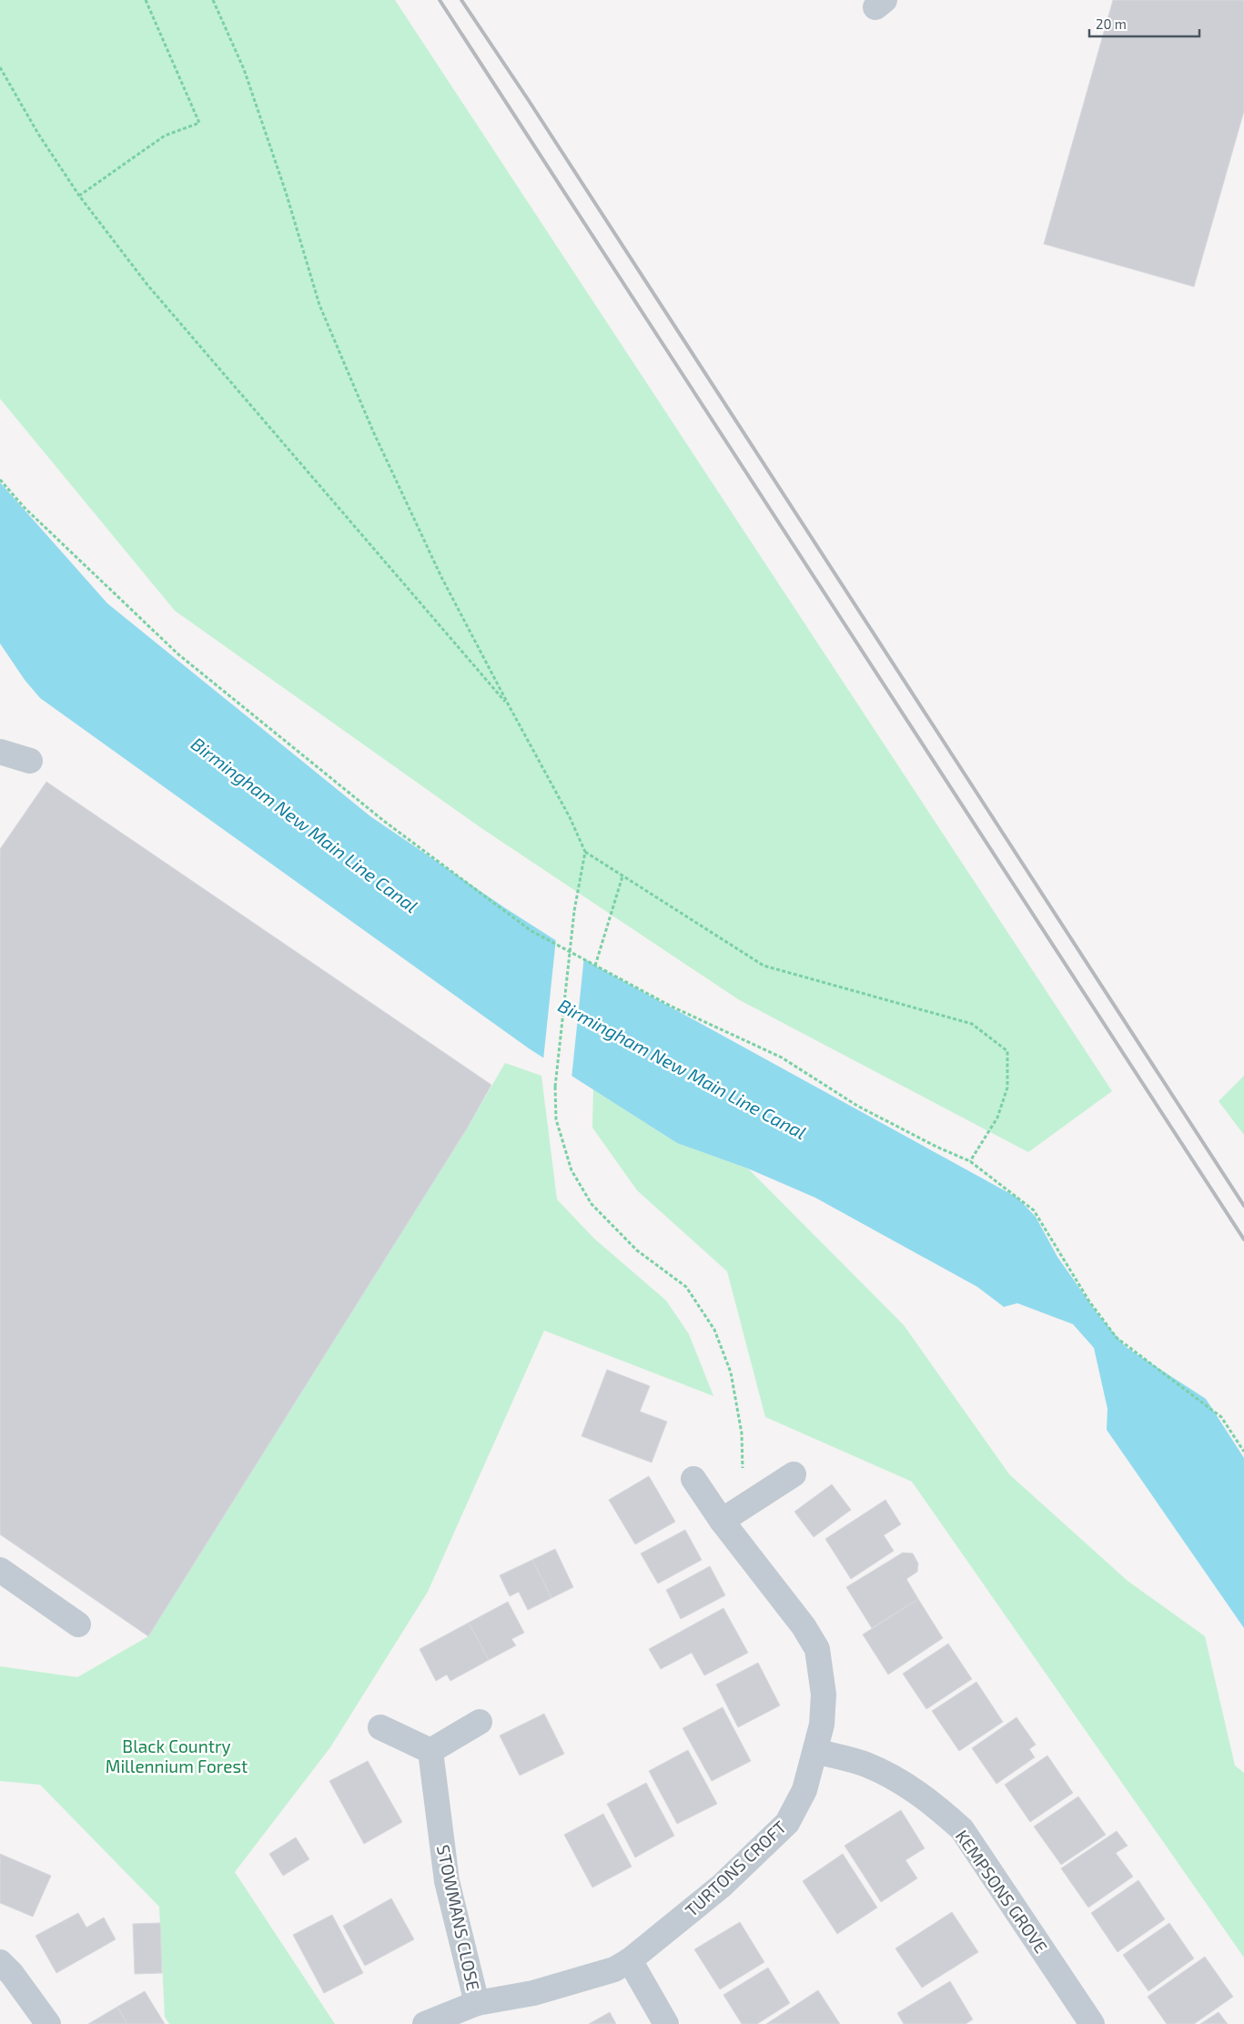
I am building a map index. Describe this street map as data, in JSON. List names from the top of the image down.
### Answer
{
  "streets": {
    "street": ["TURTONS CROFT", "KEMPSONS GROVE", "STOWMANS CLOSE"]
  },
  "crossings": [
    ["TURTONS CROFT", "KEMPSONS GROVE"],
    ["TURTONS CROFT", "STOWMANS CLOSE"]
  ],
  "water": ["Birmingham New Main Line Canal"],
  "parks": ["Black Country Millennium Forest"],
  "scale_bar": "20 m"
}
